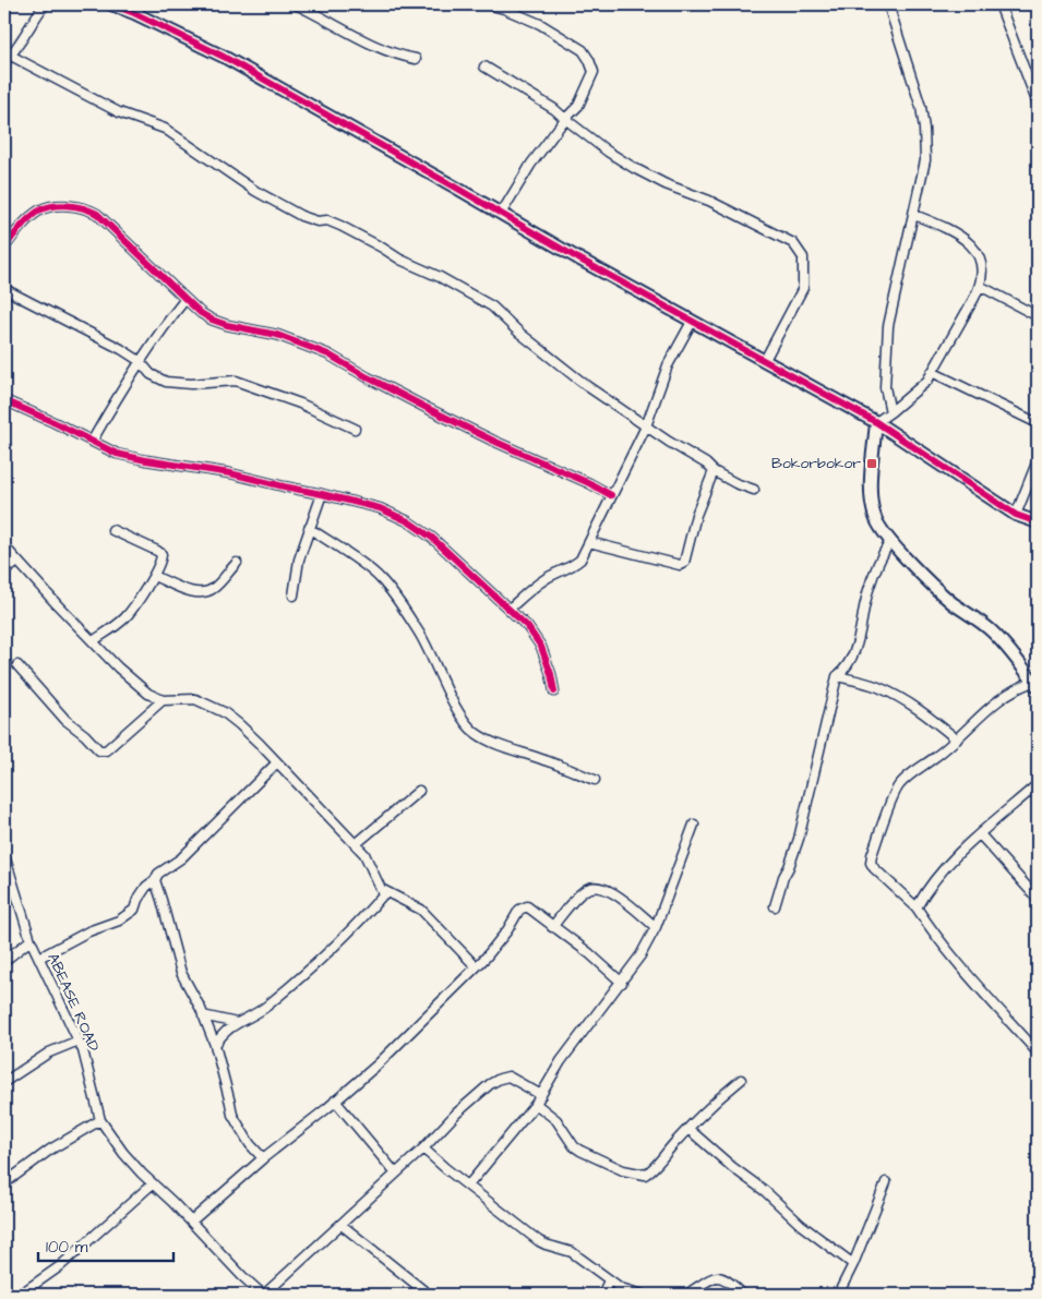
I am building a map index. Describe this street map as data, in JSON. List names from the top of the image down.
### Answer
{
  "streets": {
    "street": ["ABEASE ROAD"]
  },
  "places": {
    "transit": ["Bokorbokor"]
  },
  "scale_bar": "100 m"
}
